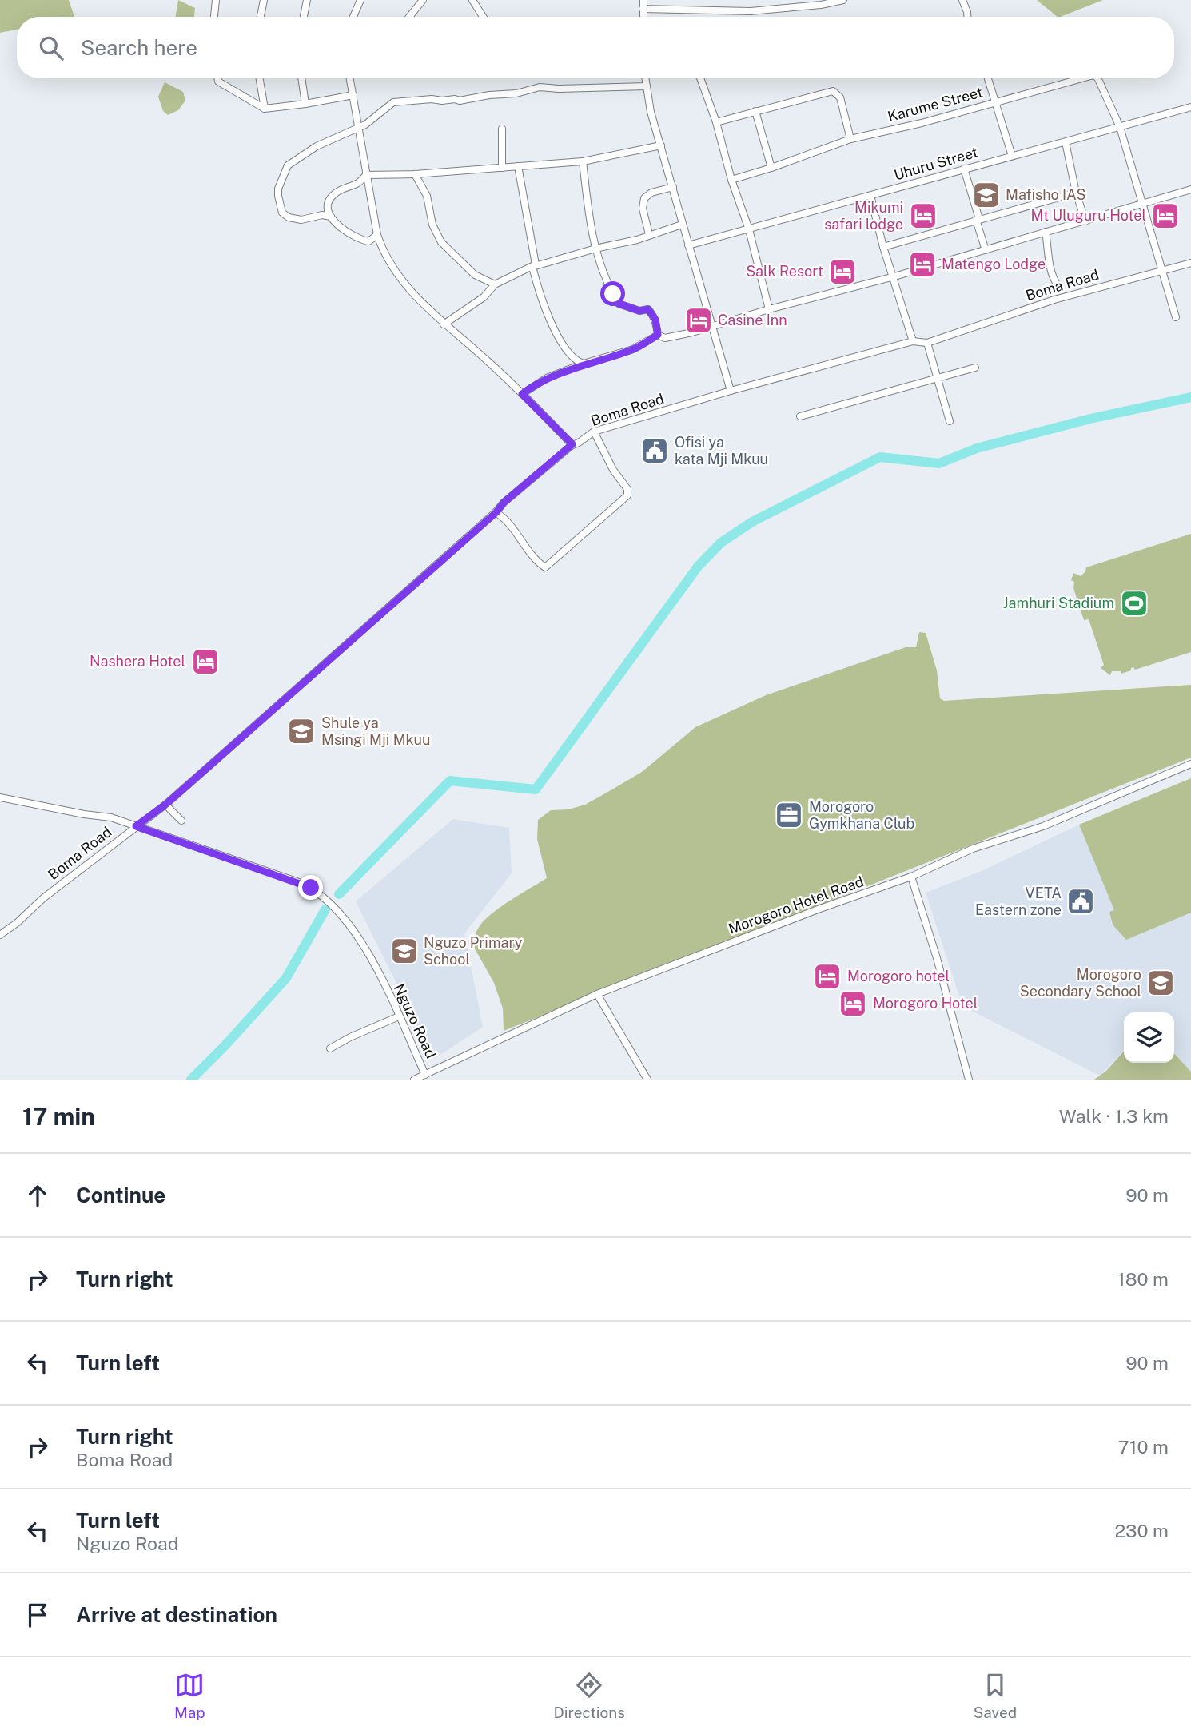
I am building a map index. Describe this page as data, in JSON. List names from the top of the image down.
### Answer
{
  "streets": {
    "street": [
      "Karume Street",
      "Uhuru Street",
      "Boma Road",
      "Morogoro Hotel Road",
      "Nguzo Road"
    ]
  },
  "crossings": [
    ["Karume Street", "Uhuru Street"],
    ["Karume Street", "Boma Road"],
    ["Boma Road", "Nguzo Road"],
    ["Morogoro Hotel Road", "Nguzo Road"]
  ],
  "places": {
    "school or university": [
      "Mafisho IAS",
      "Shule ya Msingi Mji Mkuu",
      "Nguzo Primary School",
      "Morogoro Secondary School"
    ],
    "hotel": [
      "Mikumi safari lodge",
      "Mt Uluguru Hotel",
      "Matengo Lodge",
      "Salk Resort",
      "Casine Inn",
      "Nashera Hotel",
      "Morogoro hotel",
      "Morogoro Hotel"
    ],
    "public building": ["Ofisi ya kata Mji Mkuu", "VETA Eastern zone"],
    "sports": ["Jamhuri Stadium"],
    "office": ["Morogoro Gymkhana Club"]
  },
  "page": {
    "search": "Search here",
    "heading": ["17 min", "Walk · 1.3 km"],
    "list": [
      ["Continue", "90 m"],
      ["Turn right", "180 m"],
      ["Turn left", "90 m"],
      ["Turn right", "Boma Road", "710 m"],
      ["Turn left", "Nguzo Road", "230 m"],
      "Arrive at destination"
    ],
    "nav": ["Map", "Directions", "Saved"]
  }
}
